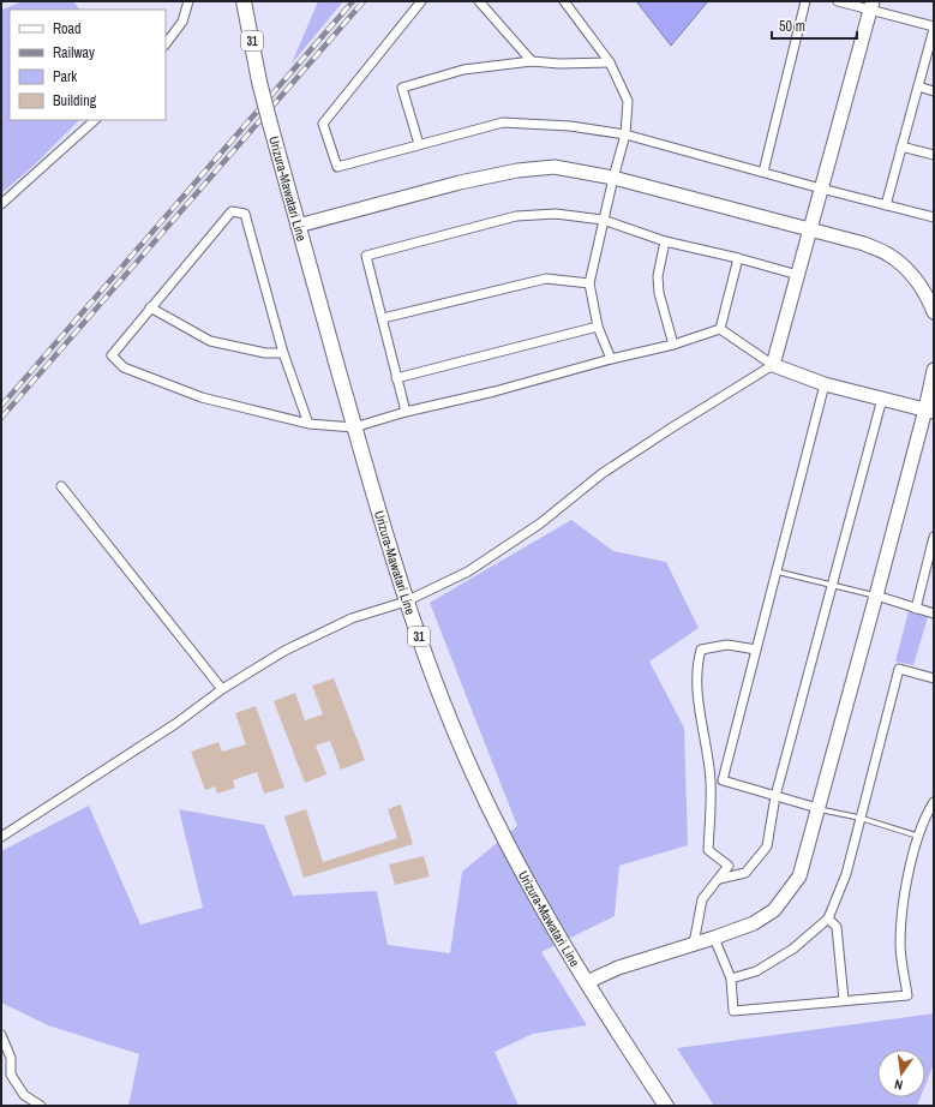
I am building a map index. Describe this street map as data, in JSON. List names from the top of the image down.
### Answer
{
  "streets": {
    "main road": ["31", "Urizura-Mawatari Line"]
  },
  "legend": [
    "Road",
    "Railway",
    "Park",
    "Building"
  ],
  "scale_bar": "50 m",
  "north": "bottom"
}
